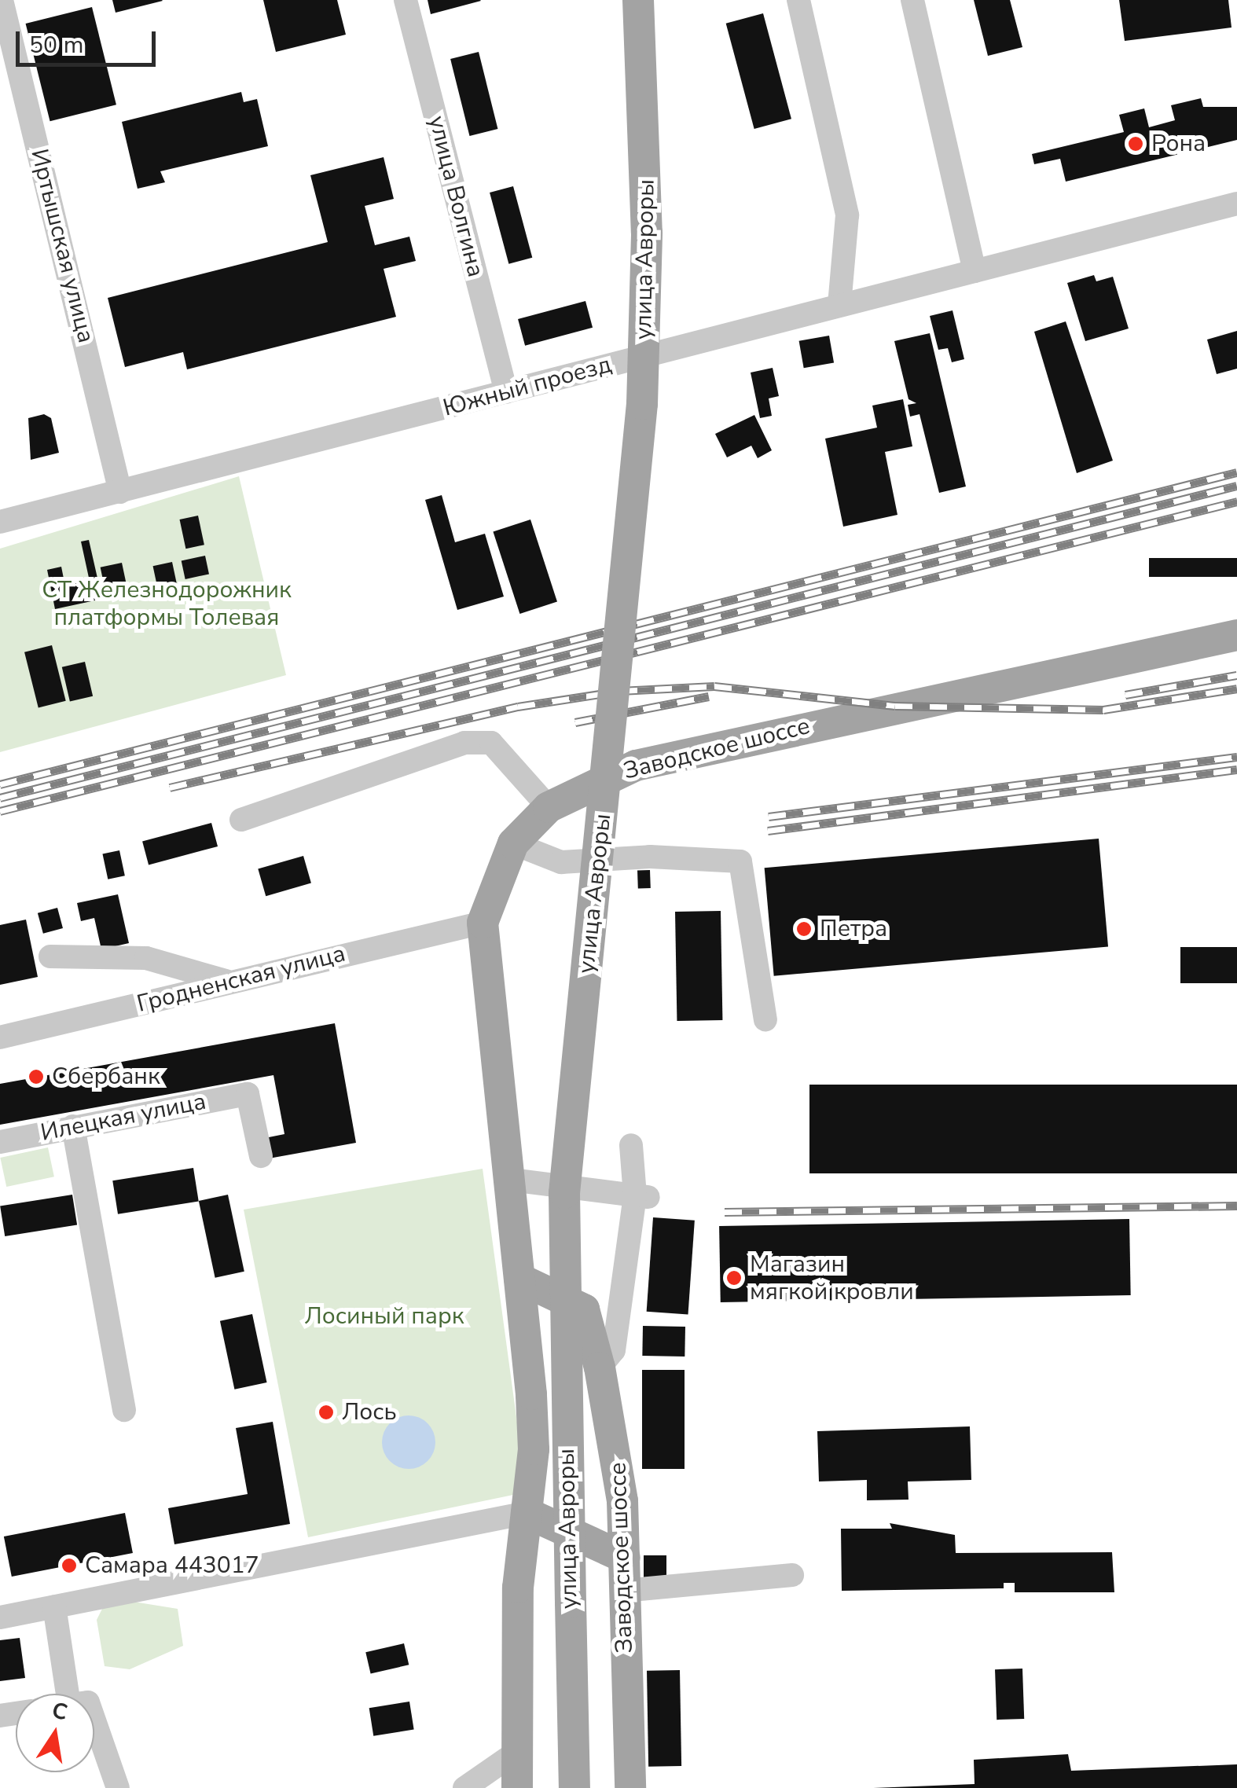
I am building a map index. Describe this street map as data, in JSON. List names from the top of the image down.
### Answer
{
  "streets": {
    "main road": ["улица Авроры", "Заводское шоссе"],
    "street": [
      "улица Волгина",
      "Иртышская улица",
      "Южный проезд",
      "Гродненская улица",
      "Илецкая улица"
    ]
  },
  "crossings": [
    ["улица Волгина", "Южный проезд"],
    ["Иртышская улица", "Южный проезд"],
    ["Заводское шоссе", "Гродненская улица"]
  ],
  "parks": ["СТ Железнодорожник платформы Толевая", "Лосиный парк"],
  "places": [
    "Рона",
    "Петра",
    "Сбербанк",
    "Магазин мягкой кровли",
    "Лось",
    "Самара 443017"
  ],
  "scale_bar": "50 m",
  "north": "top"
}
